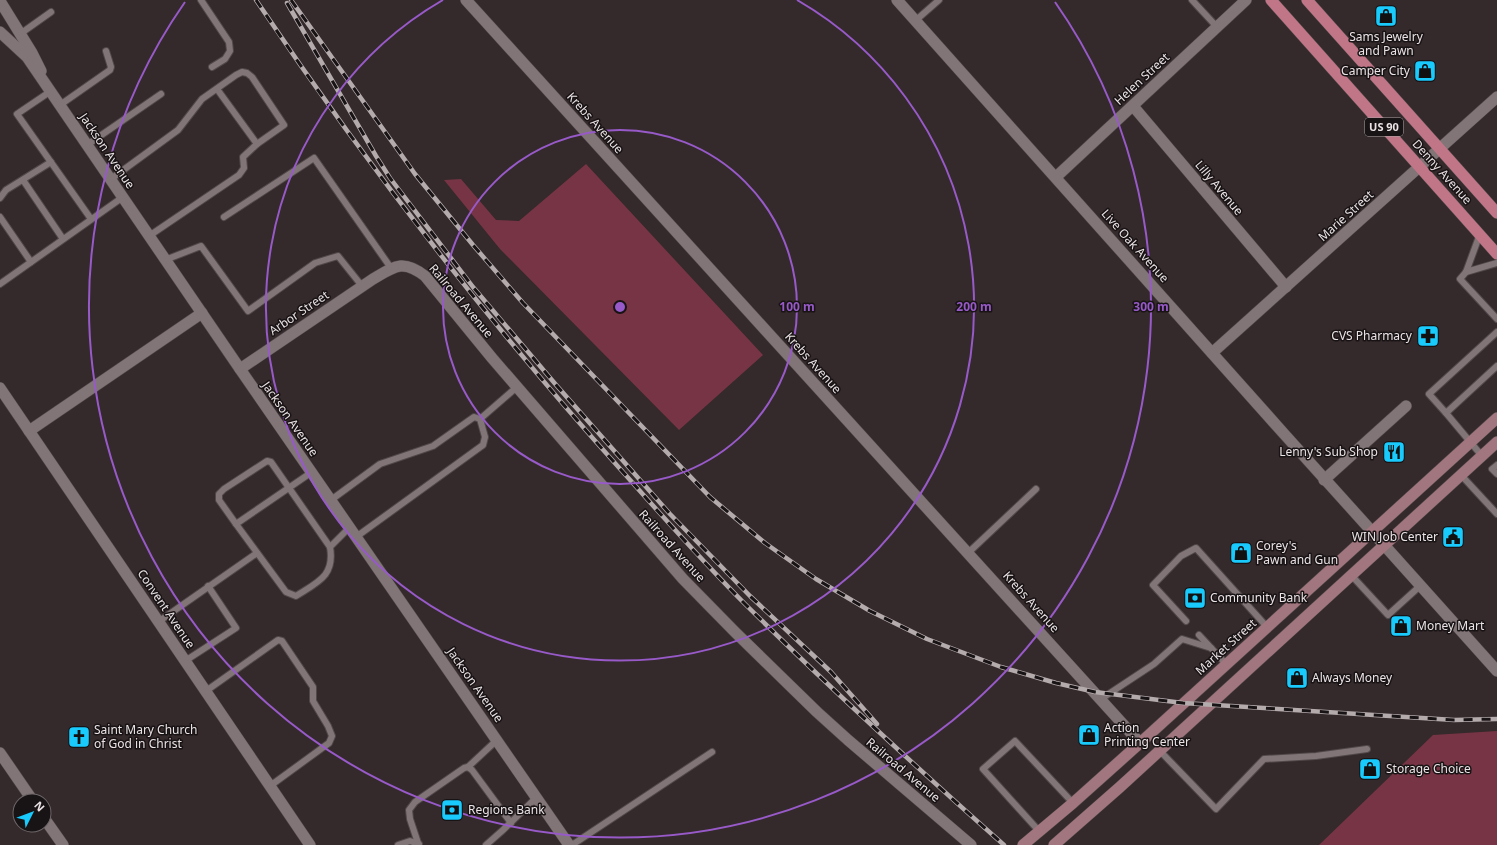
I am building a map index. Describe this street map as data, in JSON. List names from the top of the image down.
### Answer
{
  "streets": {
    "main road": ["US 90", "Denny Avenue", "Market Street"],
    "street": [
      "Helen Street",
      "Krebs Avenue",
      "Jackson Avenue",
      "Lilly Avenue",
      "Marie Street",
      "Live Oak Avenue",
      "Railroad Avenue",
      "Arbor Street",
      "Convent Avenue"
    ]
  },
  "crossings": [
    ["Helen Street", "Lilly Avenue"],
    ["Helen Street", "Live Oak Avenue"],
    ["Krebs Avenue", "Market Street"],
    ["Jackson Avenue", "Arbor Street"],
    ["Denny Avenue", "Marie Street"],
    ["Lilly Avenue", "Marie Street"],
    ["Marie Street", "Live Oak Avenue"],
    ["Live Oak Avenue", "Market Street"],
    ["Railroad Avenue", "Arbor Street"]
  ],
  "places": {
    "shop": [
      "Sams Jewelry and Pawn",
      "Camper City",
      "Corey's Pawn and Gun",
      "Money Mart",
      "Always Money",
      "Action Printing Center",
      "Storage Choice"
    ],
    "pharmacy": ["CVS Pharmacy"],
    "restaurant": ["Lenny's Sub Shop"],
    "public building": ["WIN Job Center"],
    "bank": ["Community Bank", "Regions Bank"],
    "church": ["Saint Mary Church of God in Christ"]
  },
  "north": "top right",
  "rings": ["100 m", "200 m", "300 m"]
}
